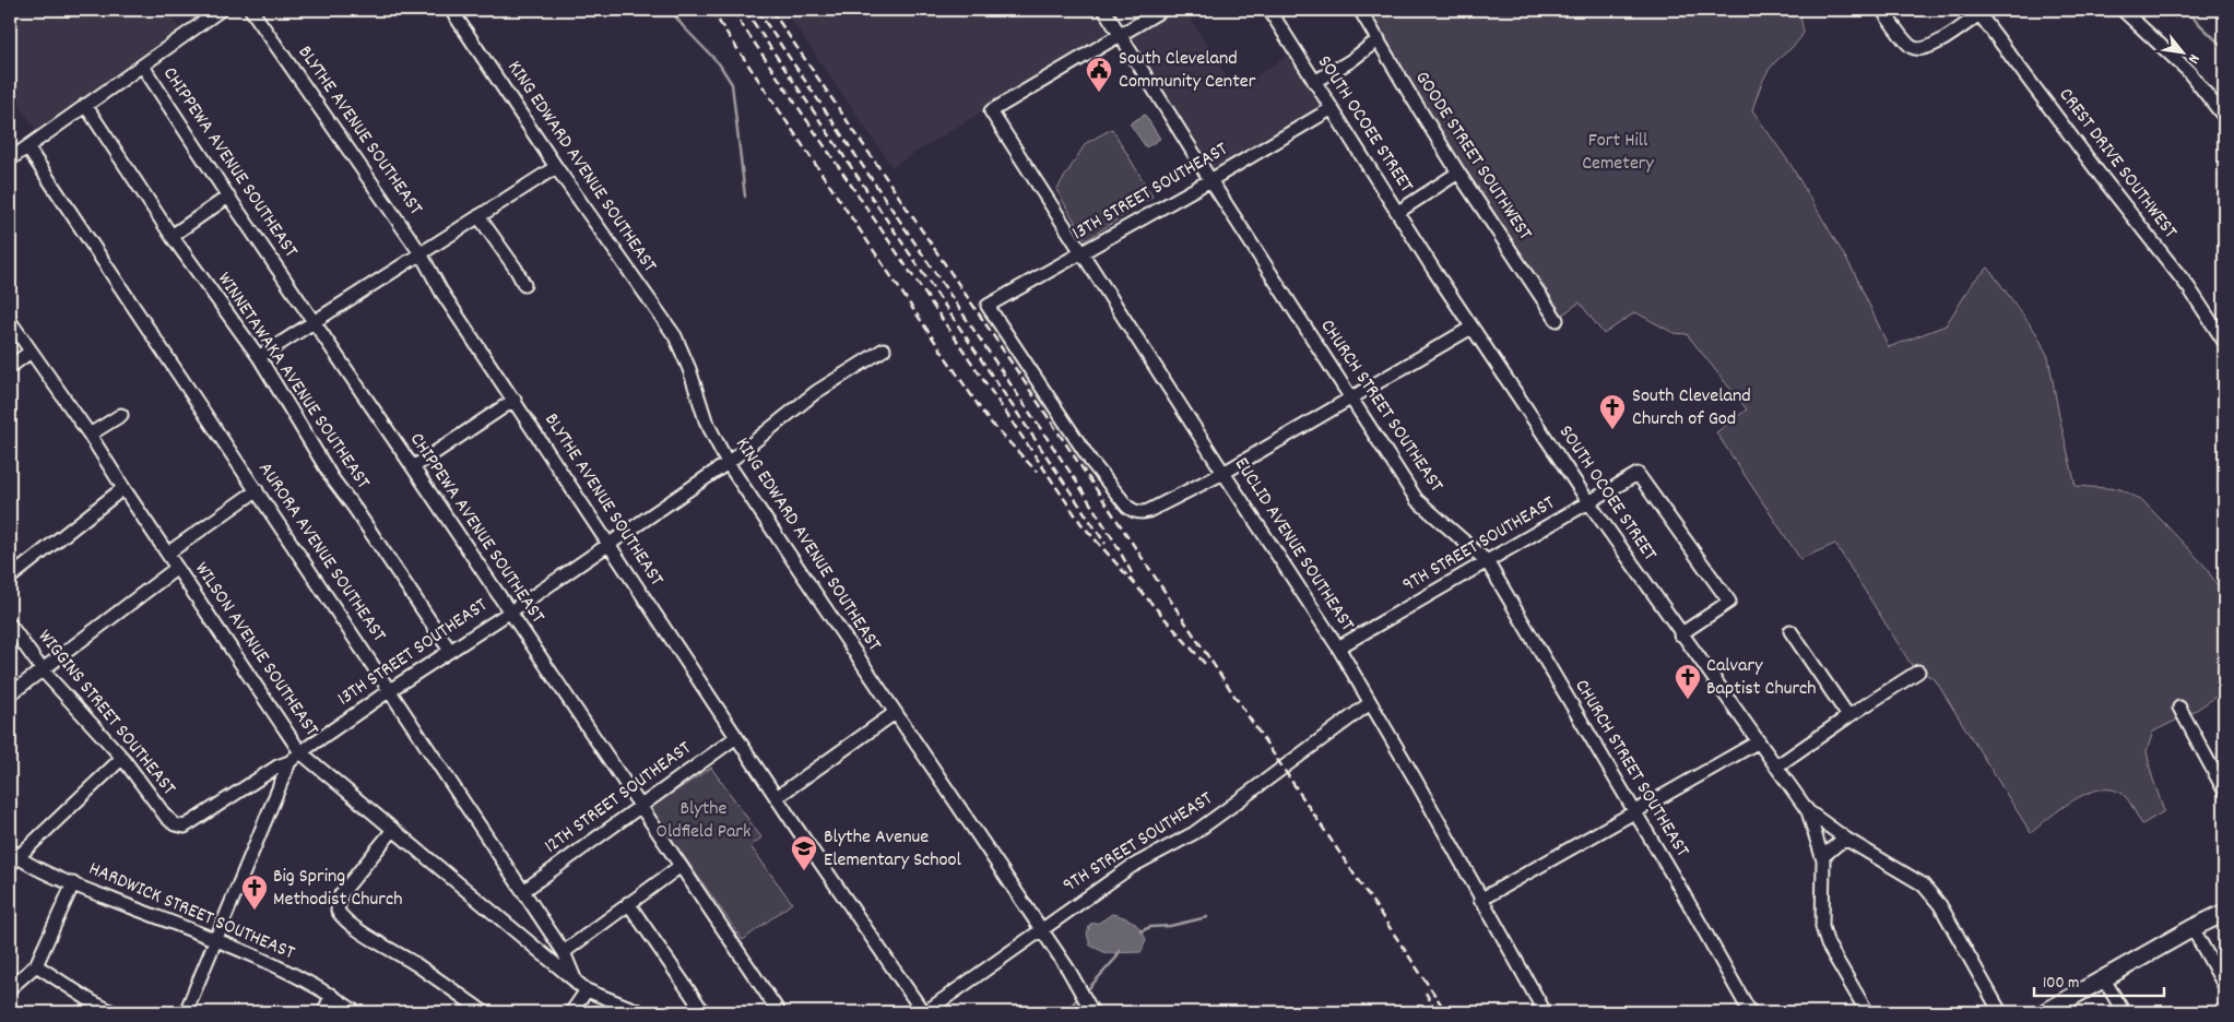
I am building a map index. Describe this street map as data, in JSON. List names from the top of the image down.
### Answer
{
  "streets": {
    "street": [
      "SOUTH OCOEE STREET",
      "BLYTHE AVENUE SOUTHEAST",
      "GOODE STREET SOUTHWEST",
      "CHIPPEWA AVENUE SOUTHEAST",
      "CREST DRIVE SOUTHWEST",
      "KING EDWARD AVENUE SOUTHEAST",
      "13TH STREET SOUTHEAST",
      "WINNETAWAKA AVENUE SOUTHEAST",
      "CHURCH STREET SOUTHEAST",
      "EUCLID AVENUE SOUTHEAST",
      "9TH STREET SOUTHEAST",
      "AURORA AVENUE SOUTHEAST",
      "WILSON AVENUE SOUTHEAST",
      "WIGGINS STREET SOUTHEAST",
      "12TH STREET SOUTHEAST",
      "HARDWICK STREET SOUTHEAST"
    ]
  },
  "crossings": [
    ["SOUTH OCOEE STREET", "13TH STREET SOUTHEAST"],
    ["SOUTH OCOEE STREET", "9TH STREET SOUTHEAST"],
    ["BLYTHE AVENUE SOUTHEAST", "13TH STREET SOUTHEAST"],
    ["BLYTHE AVENUE SOUTHEAST", "9TH STREET SOUTHEAST"],
    ["BLYTHE AVENUE SOUTHEAST", "12TH STREET SOUTHEAST"],
    ["CHIPPEWA AVENUE SOUTHEAST", "13TH STREET SOUTHEAST"],
    ["CHIPPEWA AVENUE SOUTHEAST", "12TH STREET SOUTHEAST"],
    ["KING EDWARD AVENUE SOUTHEAST", "13TH STREET SOUTHEAST"],
    ["KING EDWARD AVENUE SOUTHEAST", "9TH STREET SOUTHEAST"],
    ["13TH STREET SOUTHEAST", "WINNETAWAKA AVENUE SOUTHEAST"],
    ["13TH STREET SOUTHEAST", "CHURCH STREET SOUTHEAST"],
    ["13TH STREET SOUTHEAST", "EUCLID AVENUE SOUTHEAST"],
    ["13TH STREET SOUTHEAST", "AURORA AVENUE SOUTHEAST"],
    ["13TH STREET SOUTHEAST", "WILSON AVENUE SOUTHEAST"],
    ["13TH STREET SOUTHEAST", "WIGGINS STREET SOUTHEAST"],
    ["CHURCH STREET SOUTHEAST", "EUCLID AVENUE SOUTHEAST"],
    ["CHURCH STREET SOUTHEAST", "9TH STREET SOUTHEAST"],
    ["EUCLID AVENUE SOUTHEAST", "9TH STREET SOUTHEAST"],
    ["AURORA AVENUE SOUTHEAST", "WILSON AVENUE SOUTHEAST"],
    ["AURORA AVENUE SOUTHEAST", "12TH STREET SOUTHEAST"]
  ],
  "parks": ["Fort Hill Cemetery", "Blythe Oldfield Park"],
  "places": {
    "public building": ["South Cleveland Community Center"],
    "church": ["South Cleveland Church of God", "Calvary Baptist Church", "Big Spring Methodist Church"],
    "school or university": ["Blythe Avenue Elementary School"]
  },
  "scale_bar": "100 m",
  "north": "bottom right"
}
